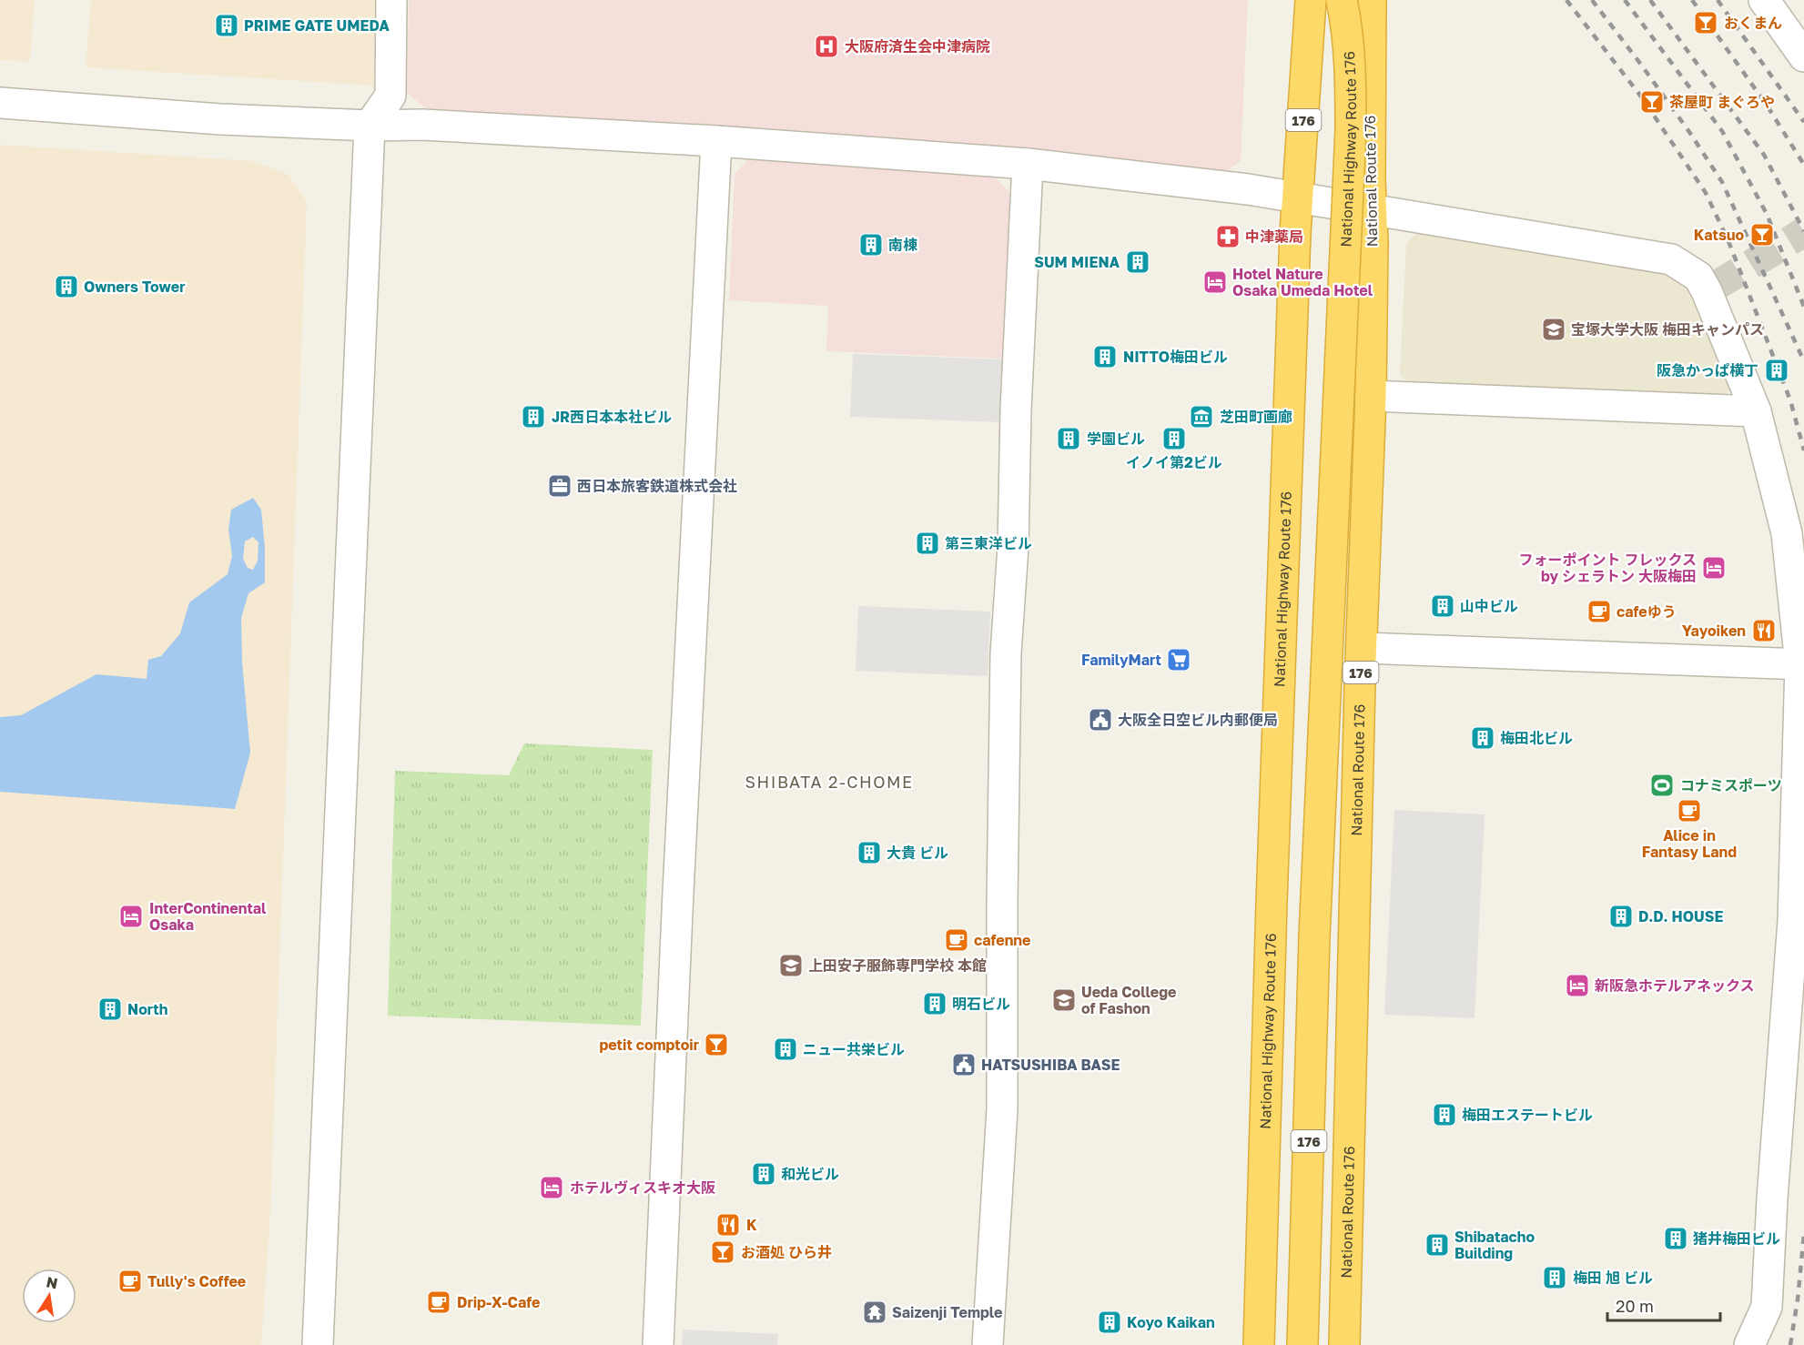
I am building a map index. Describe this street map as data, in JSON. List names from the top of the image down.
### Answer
{
  "streets": {
    "highway": ["176", "National Highway Route 176", "National Route 176"]
  },
  "crossings": [
    ["176", "National Highway Route 176"]
  ],
  "districts": ["SHIBATA 2-CHOME"],
  "places": {
    "bar": [
      "おくまん",
      "茶屋町 まぐろや",
      "Katsuo",
      "petit comptoir",
      "お酒処 ひら井"
    ],
    "building": [
      "PRIME GATE UMEDA",
      "南棟",
      "SUM MIENA",
      "Owners Tower",
      "NITTO梅田ビル",
      "阪急かっぱ横丁",
      "JR西日本本社ビル",
      "学園ビル",
      "イノイ第2ビル",
      "第三東洋ビル",
      "山中ビル",
      "梅田北ビル",
      "大貴 ビル",
      "D.D. HOUSE",
      "明石ビル",
      "North",
      "ニュー共栄ビル",
      "梅田エステートビル",
      "和光ビル",
      "猪井梅田ビル",
      "Shibatacho Building",
      "梅田 旭 ビル",
      "Koyo Kaikan"
    ],
    "hospital": ["大阪府済生会中津病院"],
    "pharmacy": ["中津薬局"],
    "hotel": [
      "Hotel Nature Osaka Umeda Hotel",
      "フォーポイント フレックス by シェラトン 大阪梅田",
      "InterContinental Osaka",
      "新阪急ホテルアネックス",
      "ホテルヴィスキオ大阪"
    ],
    "school or university": ["宝塚大学大阪 梅田キャンパス", "上田安子服飾専門学校 本館", "Ueda College of Fashon"],
    "museum": ["芝田町画廊"],
    "office": ["西日本旅客鉄道株式会社"],
    "cafe": [
      "cafeゆう",
      "Alice in Fantasy Land",
      "cafenne",
      "Tully's Coffee",
      "Drip-X-Cafe"
    ],
    "restaurant": ["Yayoiken", "K"],
    "supermarket": ["FamilyMart"],
    "public building": ["大阪全日空ビル内郵便局", "HATSUSHIBA BASE"],
    "sports": ["コナミスポーツ"],
    "temple": ["Saizenji Temple"]
  },
  "scale_bar": "20 m",
  "north": "top"
}
